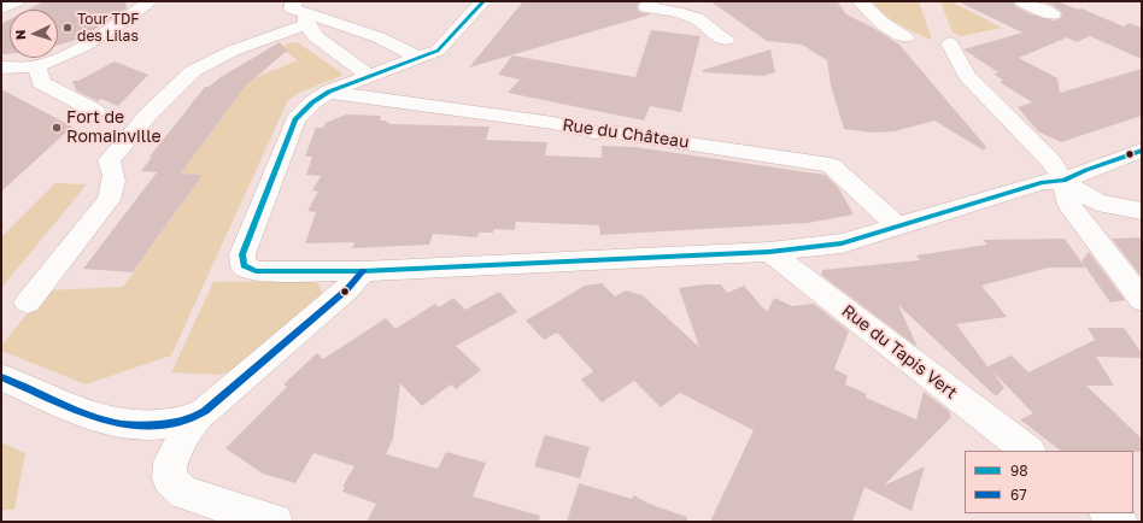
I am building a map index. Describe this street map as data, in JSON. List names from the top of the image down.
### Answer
{
  "streets": {
    "street": ["Rue du Château", "Rue du Tapis Vert"]
  },
  "places": ["Tour TDF des Lilas", "Fort de Romainville"],
  "lines": ["transit line 98", "transit line 67"],
  "legend": ["98", "67"],
  "north": "left"
}
